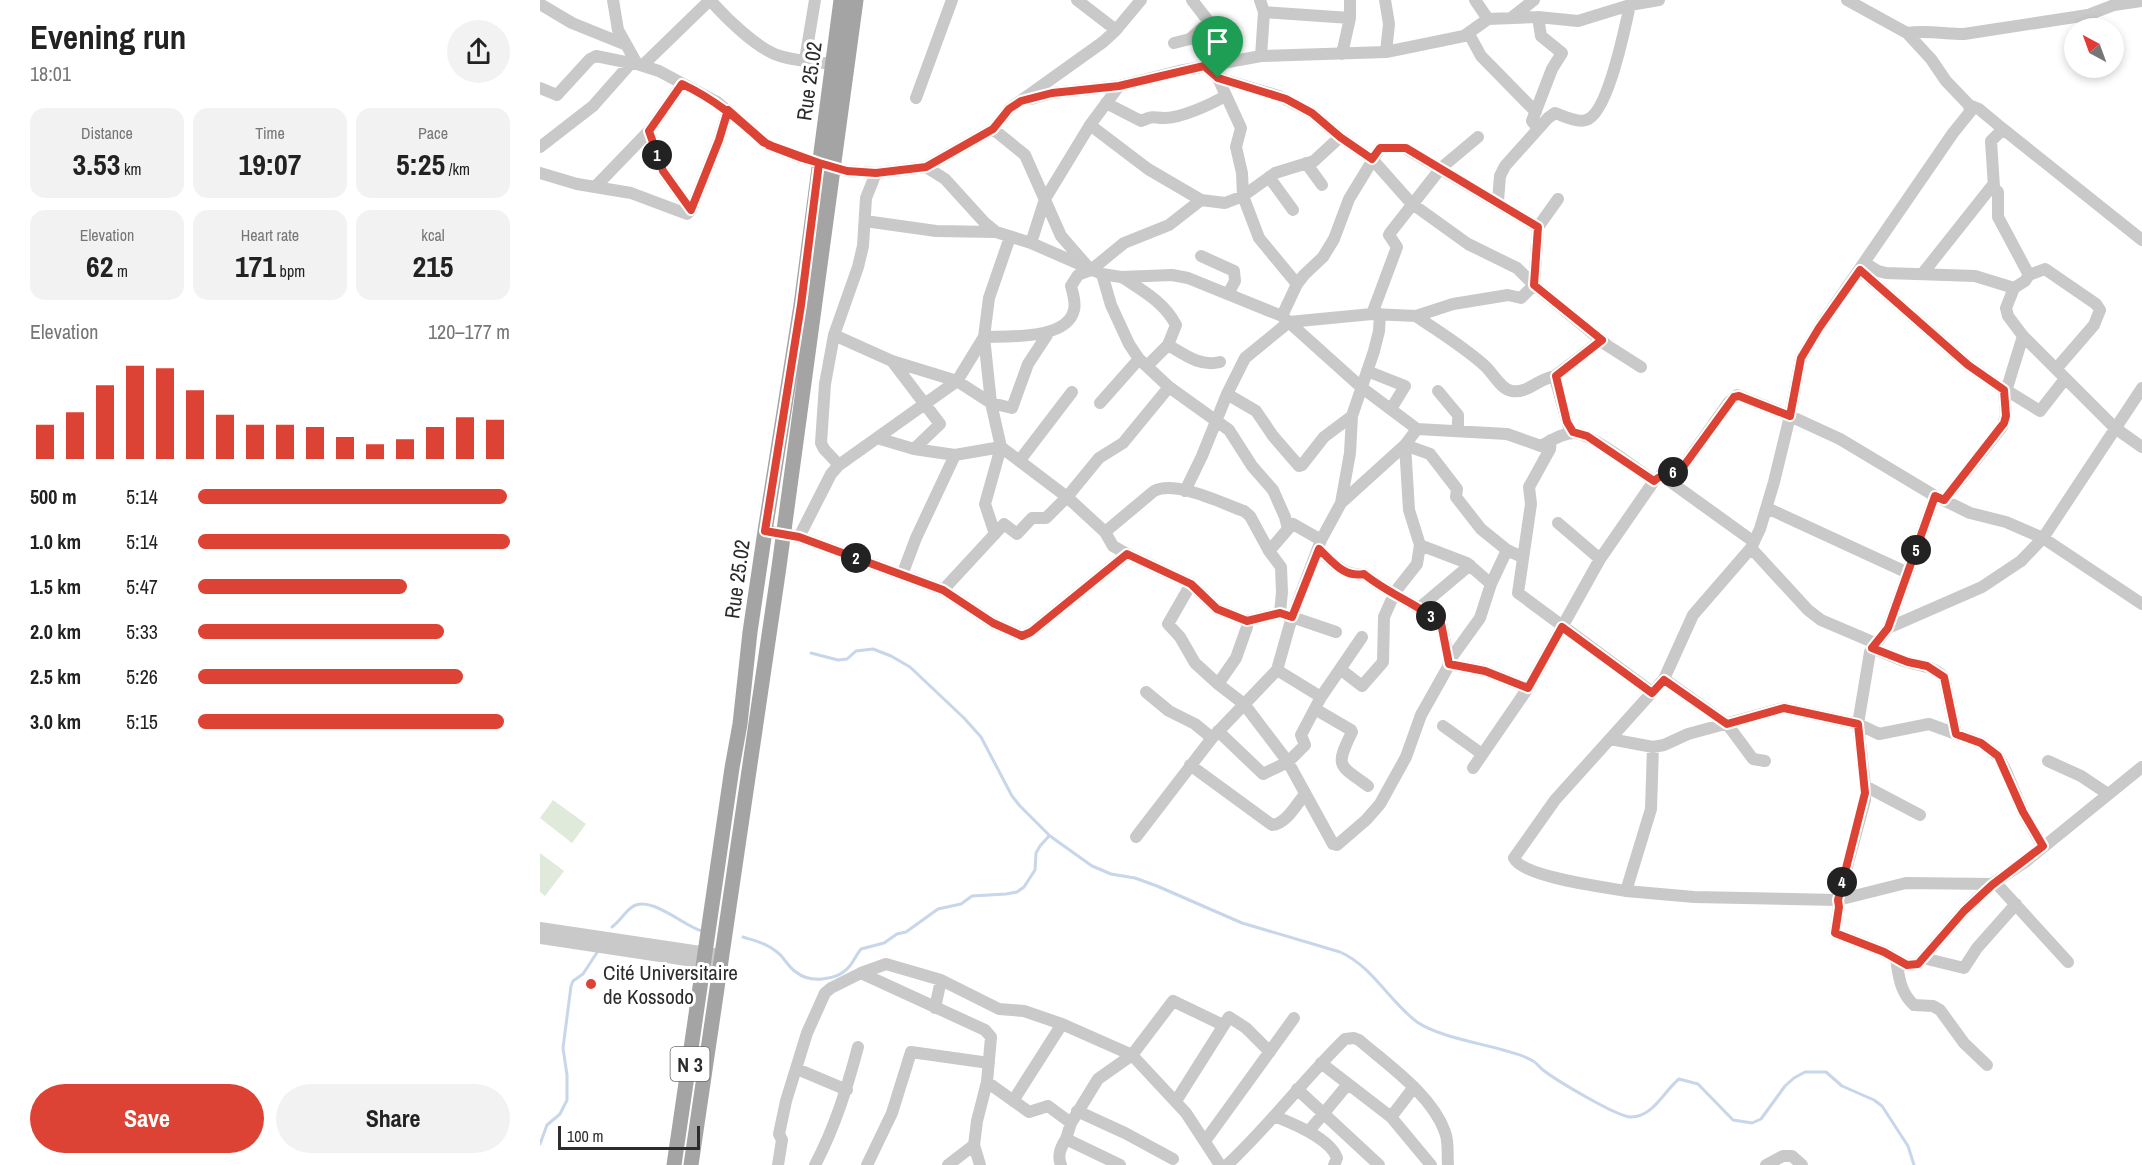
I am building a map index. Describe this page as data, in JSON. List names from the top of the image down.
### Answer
{
  "streets": {
    "main road": ["Rue 25.02", "N 3"]
  },
  "crossings": [
    ["Rue 25.02", "N 3"]
  ],
  "places": ["Cité Universitaire de Kossodo"],
  "scale_bar": "100 m",
  "north": "top left",
  "page": {
    "heading": ["Evening run", "18:01"],
    "stats": [
      ["Distance", "3.53 km"],
      ["Time", "19:07"],
      ["Pace", "5:25 /km"],
      ["Elevation", "62 m"],
      ["Heart rate", "171 bpm"],
      ["kcal", "215"]
    ],
    "pins": [
      "1",
      "6",
      "5",
      "2",
      "3",
      "4"
    ],
    "chart": ["Elevation", "120–177 m"],
    "list": [
      {
        "name": "500 m",
        "note": "5:14"
      },
      {
        "name": "1.0 km",
        "note": "5:14"
      },
      {
        "name": "1.5 km",
        "note": "5:47"
      },
      {
        "name": "2.0 km",
        "note": "5:33"
      },
      {
        "name": "2.5 km",
        "note": "5:26"
      },
      {
        "name": "3.0 km",
        "note": "5:15"
      }
    ],
    "buttons": ["Save", "Share"],
    "scale": "100 m"
  }
}
